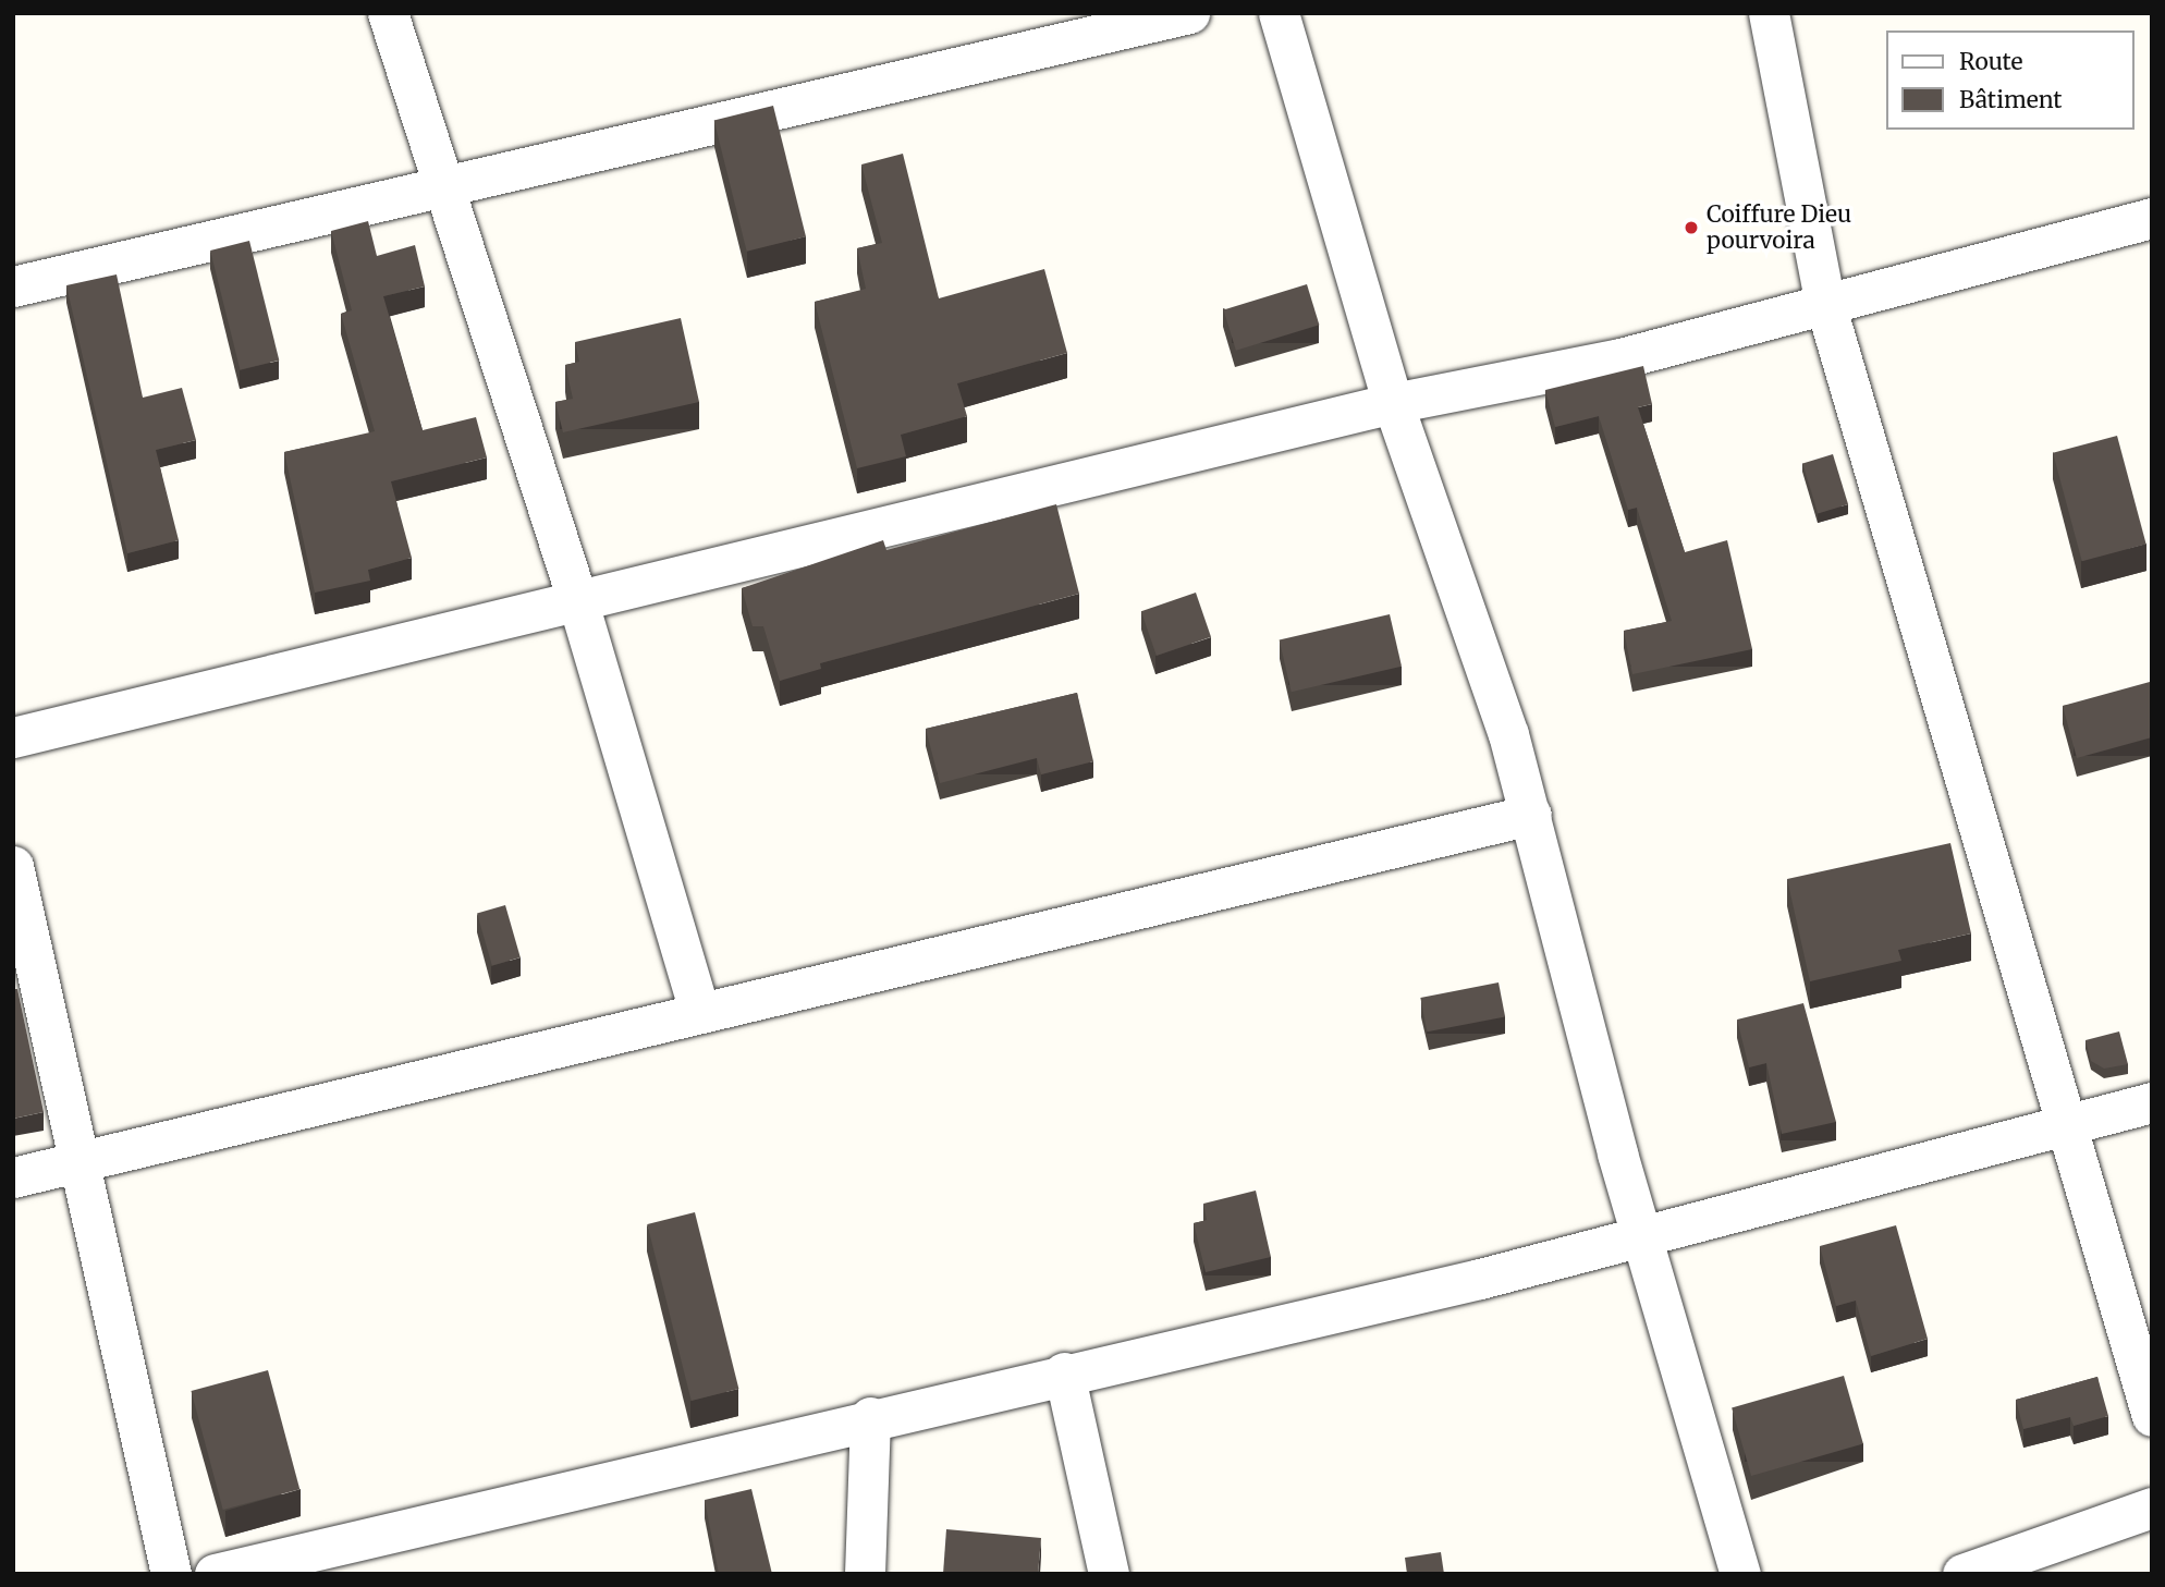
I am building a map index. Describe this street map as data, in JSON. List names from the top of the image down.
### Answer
{
  "places": ["Coiffure Dieu pourvoira"],
  "legend": ["Route", "Bâtiment"]
}
